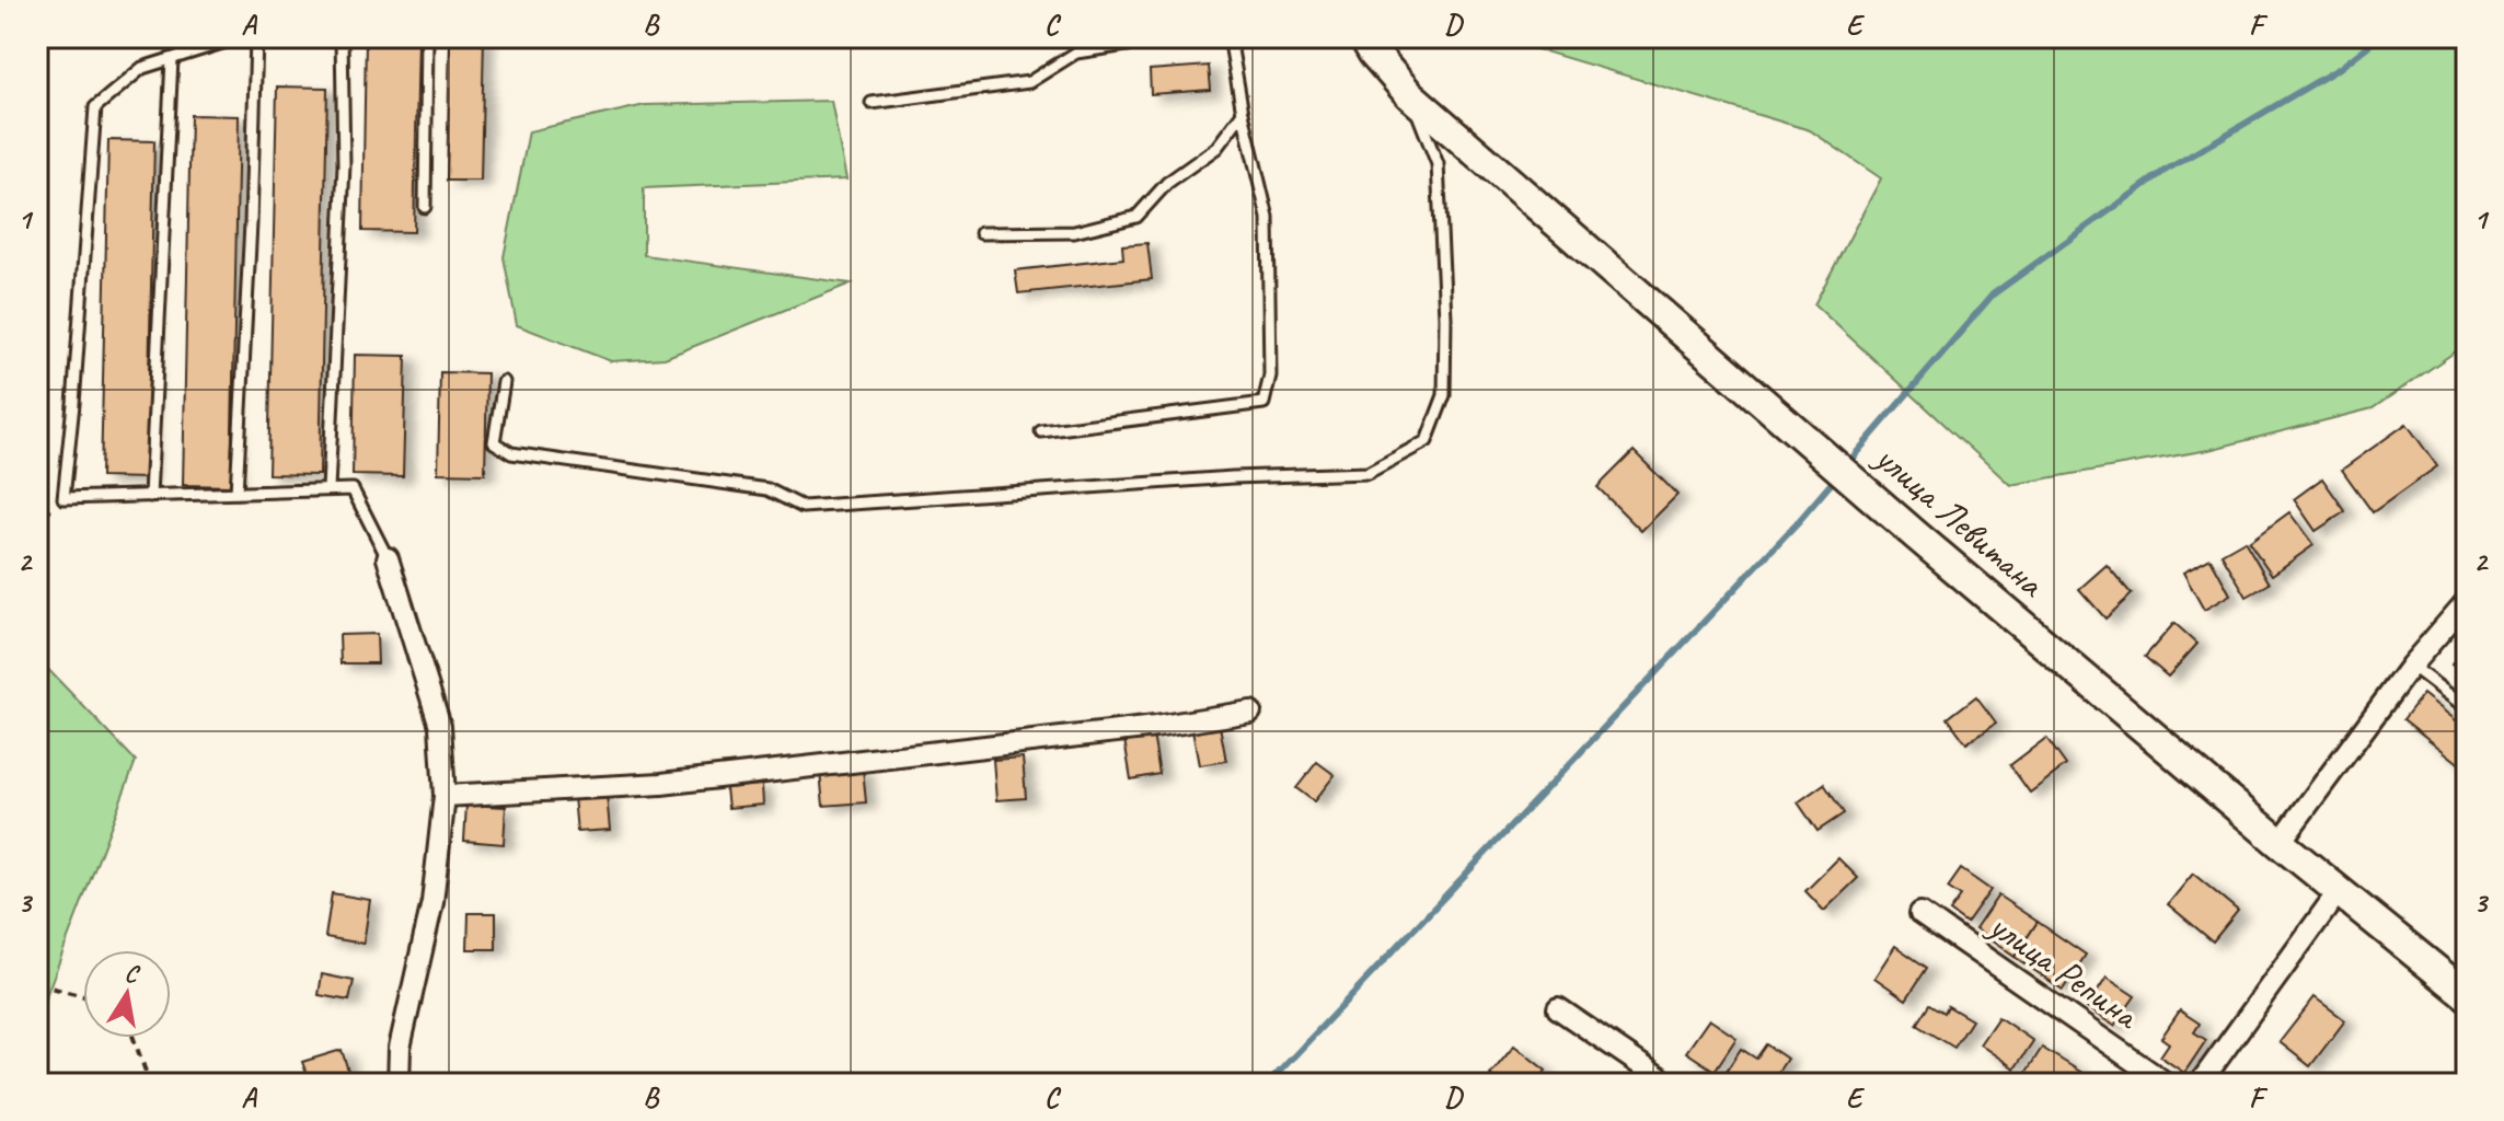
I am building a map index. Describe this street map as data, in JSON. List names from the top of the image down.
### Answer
{
  "streets": {
    "main road": ["улица Левитана"],
    "street": ["улица Репина"]
  },
  "north": "top",
  "grid": {
    "columns": [
      "A",
      "B",
      "C",
      "D",
      "E",
      "F"
    ],
    "rows": ["1", "2", "3"]
  }
}
